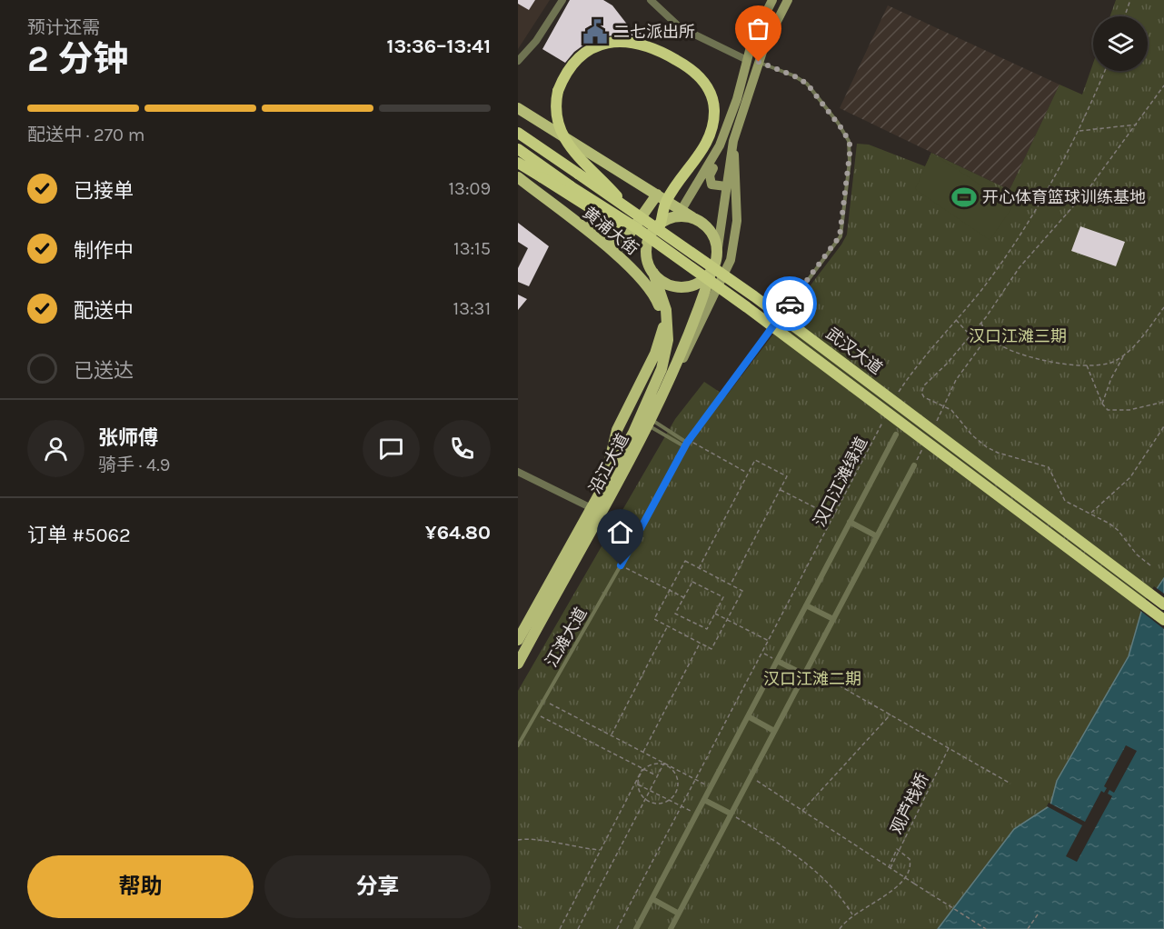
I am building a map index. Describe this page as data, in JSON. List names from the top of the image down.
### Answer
{
  "streets": {
    "highway": ["武汉大道"],
    "main road": ["黄浦大街", "沿江大道"],
    "lane": ["江滩大道"],
    "path": ["汉口江滩绿道", "观芦栈桥"]
  },
  "parks": ["汉口江滩三期", "汉口江滩二期"],
  "places": {
    "public building": ["二七派出所"],
    "sports": ["开心体育篮球训练基地"]
  },
  "page": {
    "heading": ["2 分钟", "预计还需", "13:36–13:41"],
    "panel": [
      "张师傅",
      "骑手 · 4.9",
      "订单 #5062",
      "¥64.80"
    ],
    "bar": "配送中 · 270 m",
    "list": [
      ["已接单", "13:09"],
      ["制作中", "13:15"],
      ["配送中", "13:31"],
      "已送达"
    ],
    "buttons": ["帮助", "分享"]
  }
}
